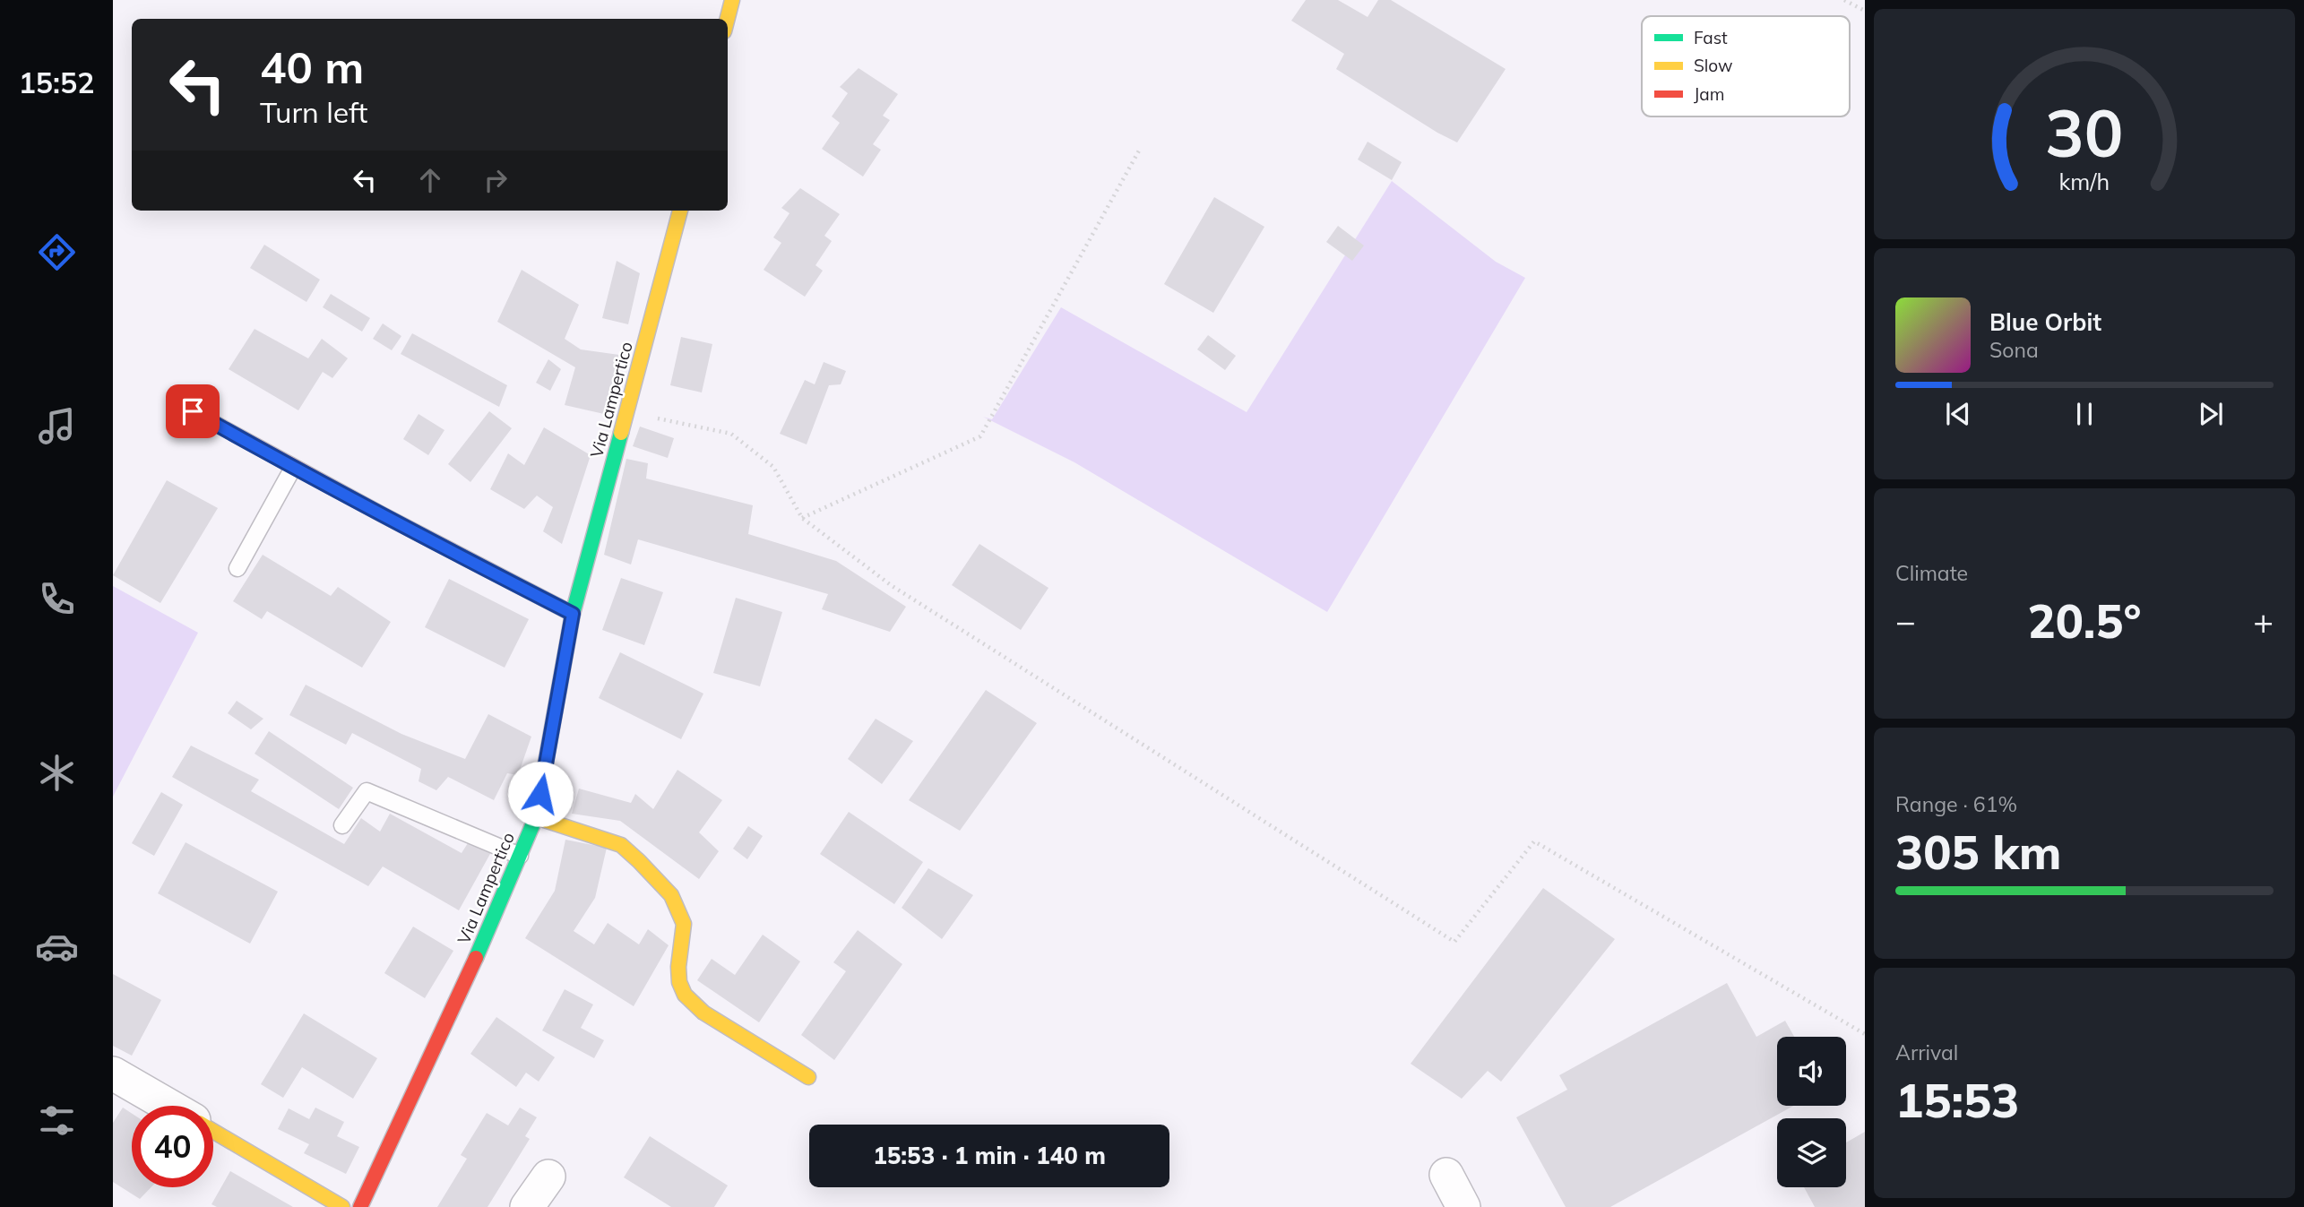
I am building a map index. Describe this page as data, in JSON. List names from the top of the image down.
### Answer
{
  "streets": {
    "street": ["Via Lampertico"]
  },
  "legend": ["Fast", "Slow", "Jam"],
  "page": {
    "tabs": "15:52",
    "turn": ["40 m", "Turn left"],
    "song": ["Blue Orbit", "Sona"],
    "tile": [
      "Climate",
      ["Range · 61%", "305 km"],
      ["Arrival", "15:53"]
    ],
    "heat": ["−", "20.5°", "+"],
    "limit": "40",
    "trip": "15:53 · 1 min · 140 m",
    "gauge": ["30", "km/h"]
  }
}
